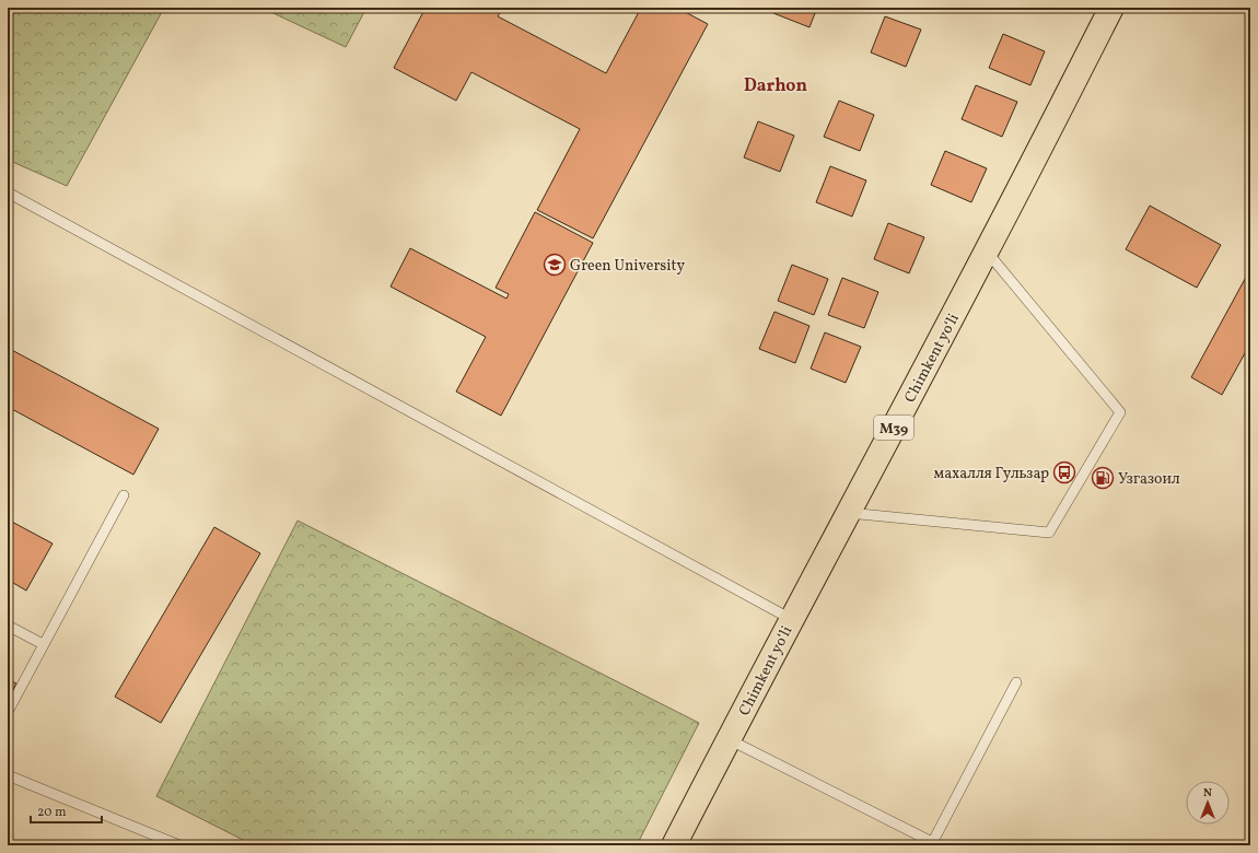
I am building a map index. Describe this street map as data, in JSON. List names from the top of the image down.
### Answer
{
  "streets": {
    "highway": ["Chimkent yo‘li", "M39"]
  },
  "districts": ["Darhon"],
  "places": {
    "school or university": ["Green University"],
    "bus stop": ["махалля Гульзар"],
    "fuel station": ["Узгазоил"]
  },
  "scale_bar": "20 m",
  "north": "top"
}
